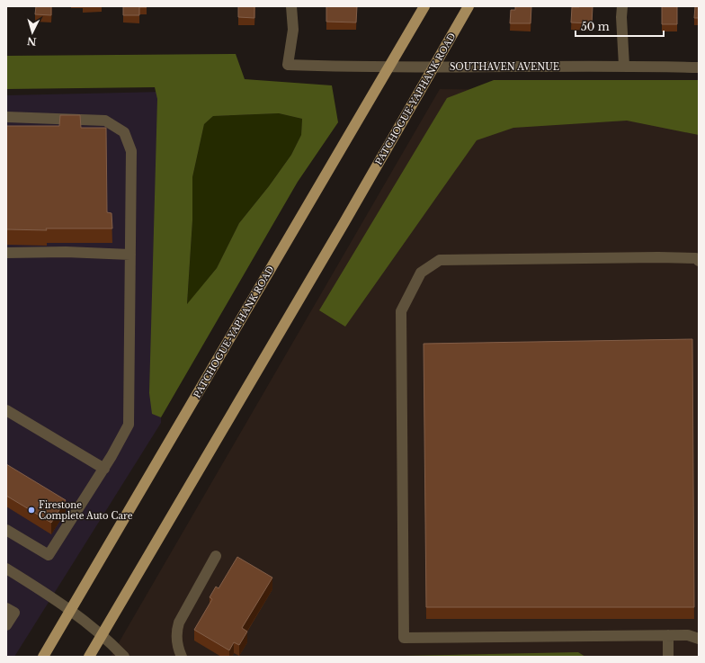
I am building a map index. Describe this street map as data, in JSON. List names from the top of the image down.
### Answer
{
  "streets": {
    "main road": ["PATCHOGUE-YAPHANK ROAD"],
    "street": ["SOUTHAVEN AVENUE"]
  },
  "crossings": [
    ["SOUTHAVEN AVENUE", "PATCHOGUE-YAPHANK ROAD"]
  ],
  "places": ["Firestone Complete Auto Care"],
  "scale_bar": "50 m",
  "north": "bottom"
}
